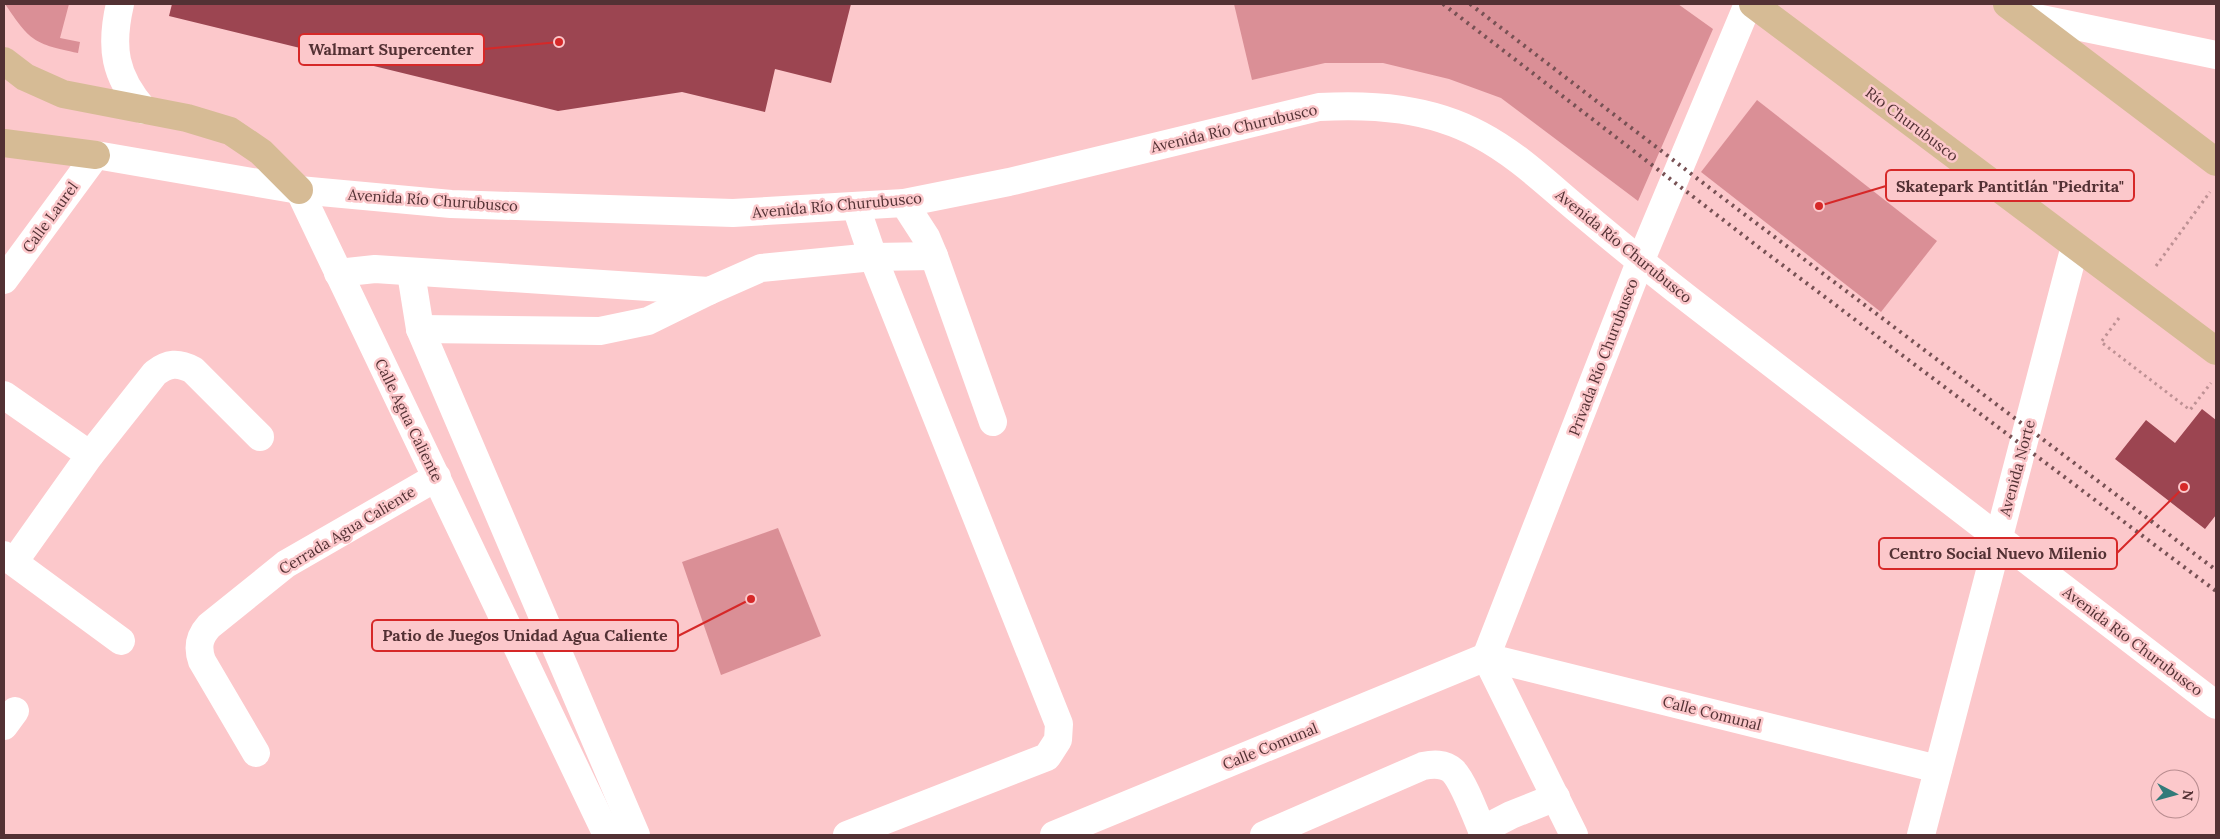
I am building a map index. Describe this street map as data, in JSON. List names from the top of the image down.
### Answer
{
  "streets": {
    "main road": ["Río Churubusco"],
    "street": [
      "Avenida Río Churubusco",
      "Calle Laurel",
      "Privada Río Churubusco",
      "Calle Agua Caliente",
      "Avenida Norte",
      "Cerrada Agua Caliente",
      "Calle Comunal"
    ]
  },
  "crossings": [
    ["Río Churubusco", "Avenida Norte"],
    ["Avenida Río Churubusco", "Privada Río Churubusco"],
    ["Avenida Río Churubusco", "Calle Agua Caliente"],
    ["Avenida Río Churubusco", "Avenida Norte"],
    ["Privada Río Churubusco", "Calle Comunal"],
    ["Calle Agua Caliente", "Cerrada Agua Caliente"],
    ["Avenida Norte", "Calle Comunal"]
  ],
  "places": [
    "Walmart Supercenter",
    "Skatepark Pantitlán \"Piedrita\"",
    "Centro Social Nuevo Milenio",
    "Patio de Juegos Unidad Agua Caliente"
  ],
  "north": "right"
}
